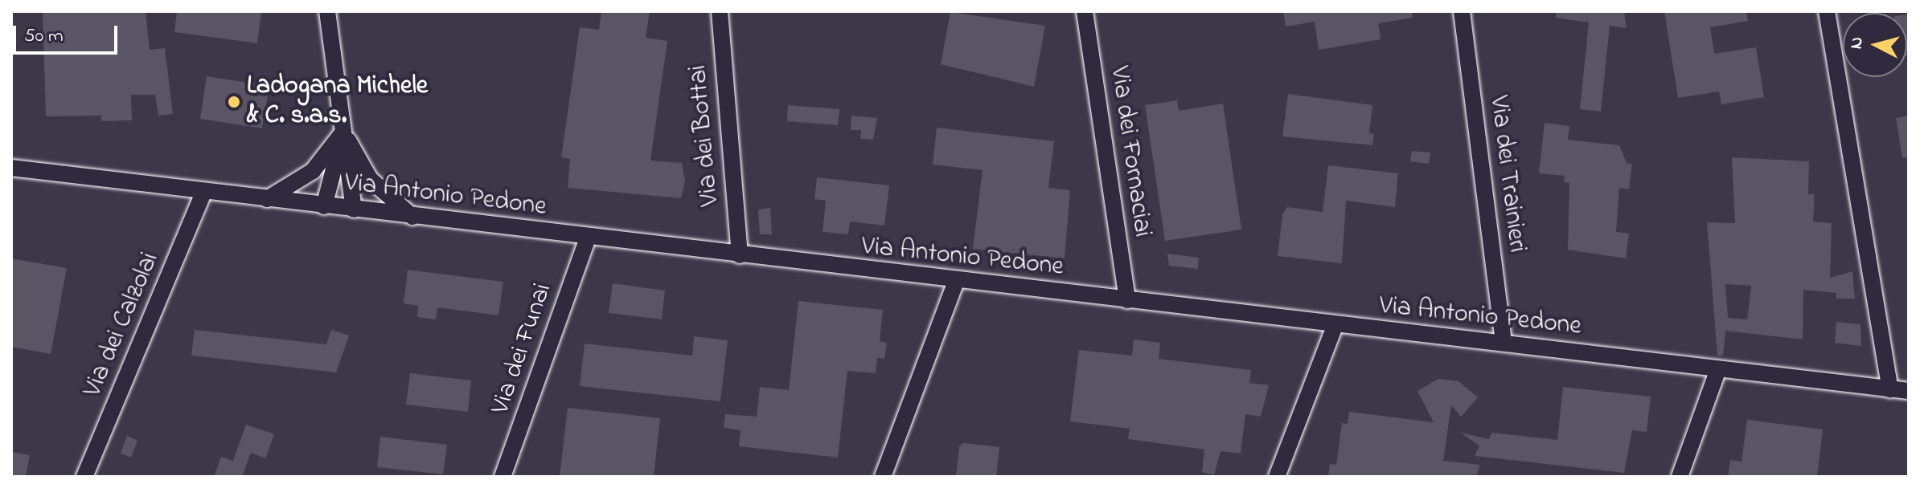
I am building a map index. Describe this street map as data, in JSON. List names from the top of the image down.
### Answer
{
  "streets": {
    "street": [
      "Via dei Bottai",
      "Via dei Fornaciai",
      "Via dei Trainieri",
      "Via Antonio Pedone",
      "Via dei Calzolai",
      "Via dei Funai"
    ]
  },
  "crossings": [
    ["Via dei Bottai", "Via Antonio Pedone"],
    ["Via dei Fornaciai", "Via Antonio Pedone"],
    ["Via dei Trainieri", "Via Antonio Pedone"],
    ["Via Antonio Pedone", "Via dei Calzolai"],
    ["Via Antonio Pedone", "Via dei Funai"]
  ],
  "places": ["Ladogana Michele & C. s.a.s."],
  "scale_bar": "50 m",
  "north": "left"
}
